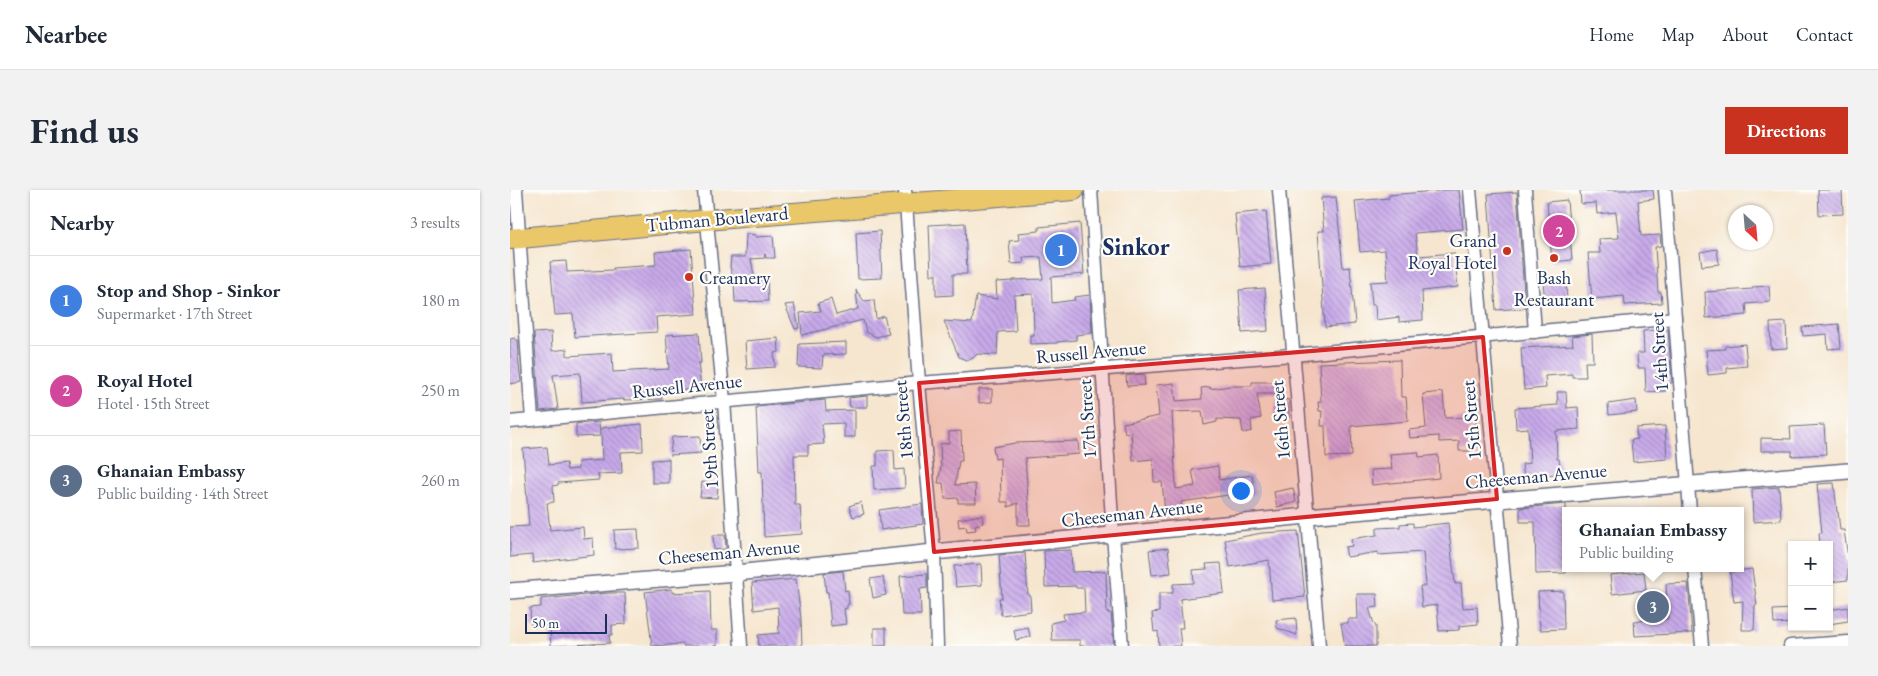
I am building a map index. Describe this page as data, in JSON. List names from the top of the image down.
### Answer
{
  "streets": {
    "highway": ["Tubman Boulevard"],
    "street": [
      "Russell Avenue",
      "14th Street",
      "17th Street",
      "18th Street",
      "16th Street",
      "15th Street",
      "19th Street",
      "Cheeseman Avenue"
    ]
  },
  "crossings": [
    ["Tubman Boulevard", "18th Street"],
    ["Tubman Boulevard", "19th Street"],
    ["Russell Avenue", "14th Street"],
    ["Russell Avenue", "17th Street"],
    ["Russell Avenue", "18th Street"],
    ["Russell Avenue", "16th Street"],
    ["Russell Avenue", "15th Street"],
    ["Russell Avenue", "19th Street"],
    ["14th Street", "Cheeseman Avenue"],
    ["17th Street", "Cheeseman Avenue"],
    ["18th Street", "Cheeseman Avenue"],
    ["16th Street", "Cheeseman Avenue"],
    ["15th Street", "Cheeseman Avenue"],
    ["19th Street", "Cheeseman Avenue"]
  ],
  "districts": ["Sinkor"],
  "places": ["Grand Royal Hotel", "Bash Restaurant", "Creamery"],
  "scale_bar": "50 m",
  "north": "bottom right",
  "page": {
    "header": "Nearbee",
    "nav": [
      "Home",
      "Map",
      "About",
      "Contact"
    ],
    "buttons": "Directions",
    "title": "Find us",
    "heading": ["Nearby", "3 results"],
    "pins": ["2", "1", "3"],
    "list": [
      {
        "mark": "1",
        "name": "Stop and Shop - Sinkor",
        "note": "Supermarket · 17th Street",
        "value": "180 m"
      },
      {
        "mark": "2",
        "name": "Royal Hotel",
        "note": "Hotel · 15th Street",
        "value": "250 m"
      },
      {
        "mark": "3",
        "name": "Ghanaian Embassy",
        "note": "Public building · 14th Street",
        "value": "260 m"
      }
    ],
    "popup": ["Ghanaian Embassy", "Public building"],
    "map_buttons": ["+", "−"],
    "scale": "50 m"
  }
}
